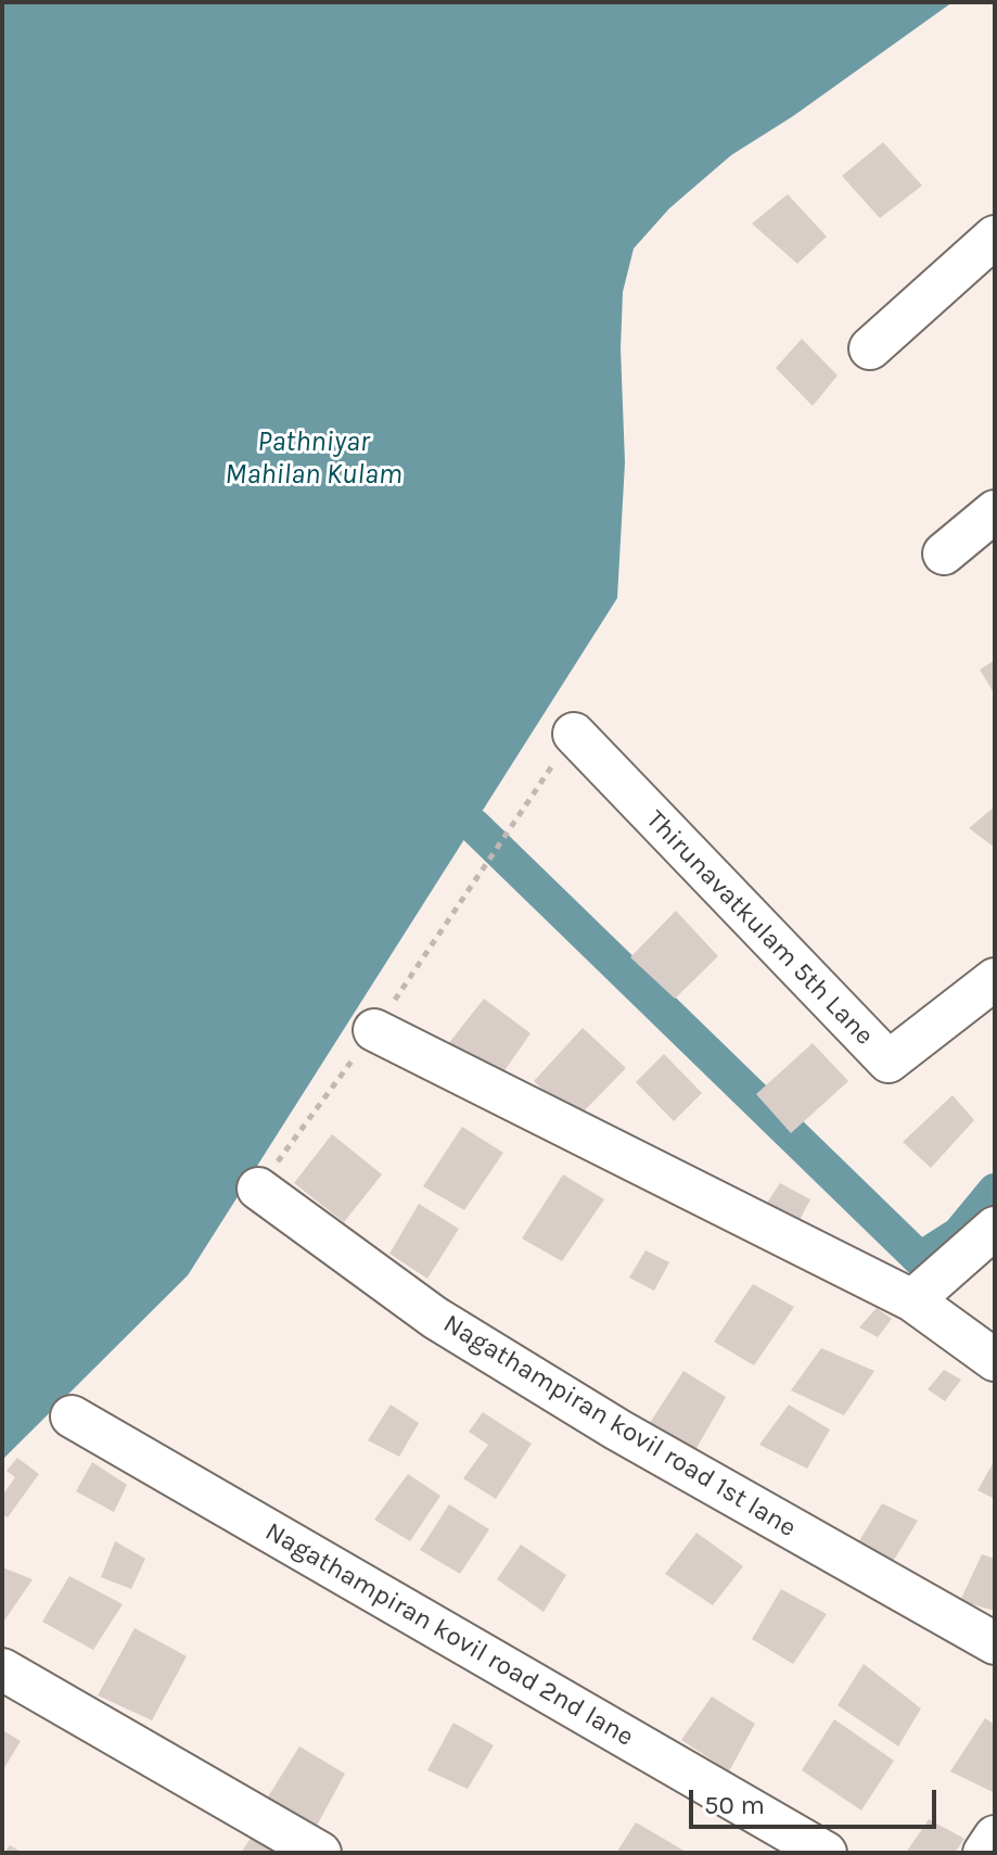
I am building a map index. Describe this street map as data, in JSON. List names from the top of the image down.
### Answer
{
  "streets": {
    "street": ["Thirunavatkulam 5th Lane", "Nagathampiran kovil road 1st lane", "Nagathampiran kovil road 2nd lane"]
  },
  "water": ["Pathniyar Mahilan Kulam"],
  "scale_bar": "50 m"
}
